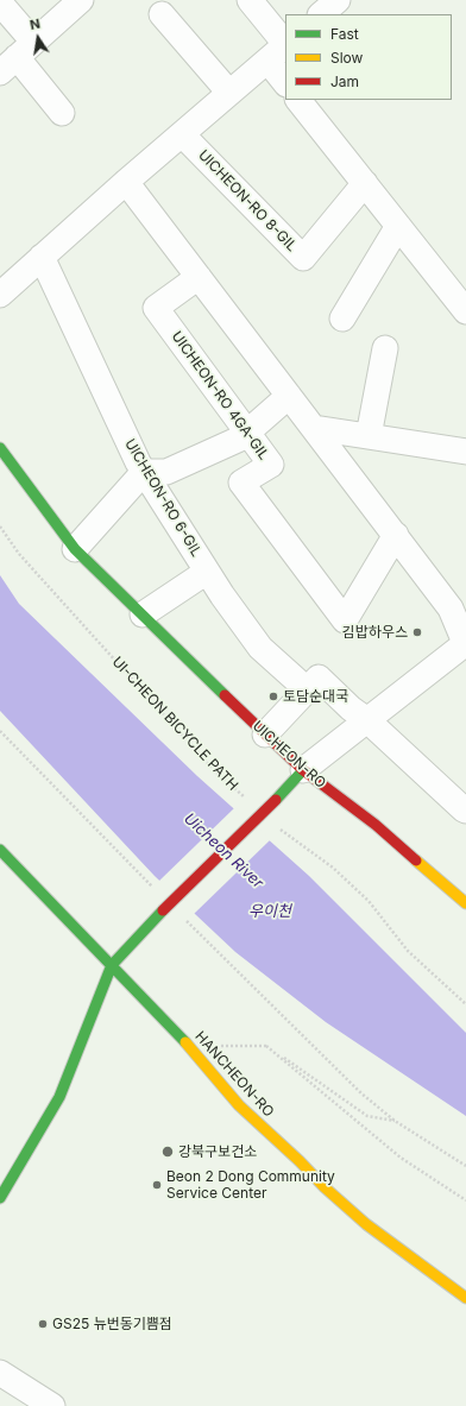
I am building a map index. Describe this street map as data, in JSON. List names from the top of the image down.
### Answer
{
  "streets": {
    "street": [
      "UICHEON-RO 8-GIL",
      "UICHEON-RO 4GA-GIL",
      "UICHEON-RO 6-GIL",
      "UICHEON-RO",
      "HANCHEON-RO"
    ],
    "path": ["UI-CHEON BICYCLE PATH"]
  },
  "water": ["Uicheon River", "우이천"],
  "places": [
    "김밥하우스",
    "토담순대국",
    "강북구보건소",
    "Beon 2 Dong Community Service Center",
    "GS25 뉴번동기쁨점"
  ],
  "legend": ["Fast", "Slow", "Jam"],
  "north": "top"
}
